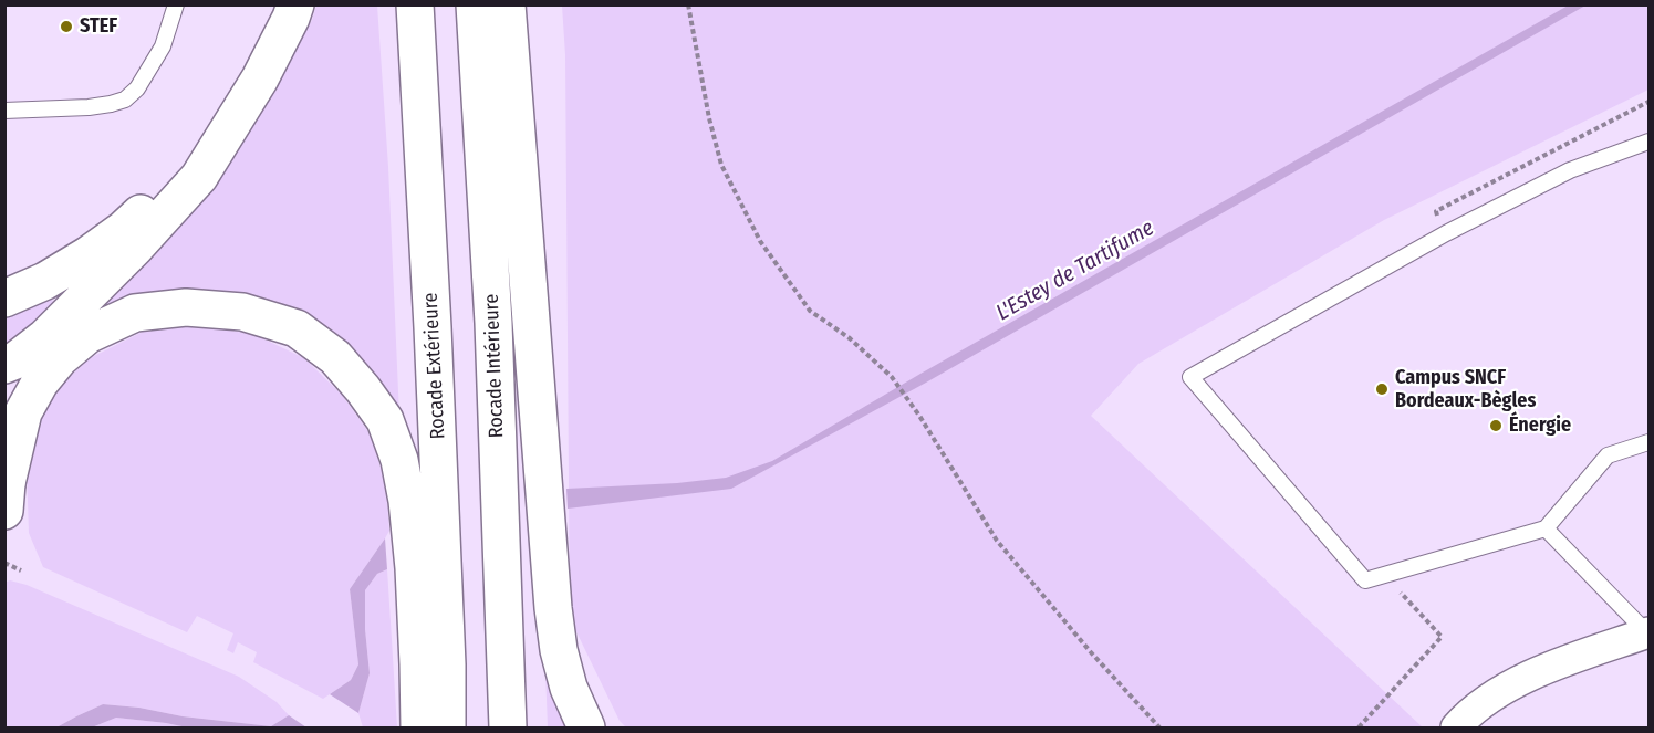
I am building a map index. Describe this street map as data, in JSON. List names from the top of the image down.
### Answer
{
  "streets": {
    "highway": ["Rocade Extérieure", "Rocade Intérieure"]
  },
  "water": ["L'Estey de Tartifume"],
  "places": ["STEF", "Campus SNCF Bordeaux-Bègles", "Énergie"]
}
